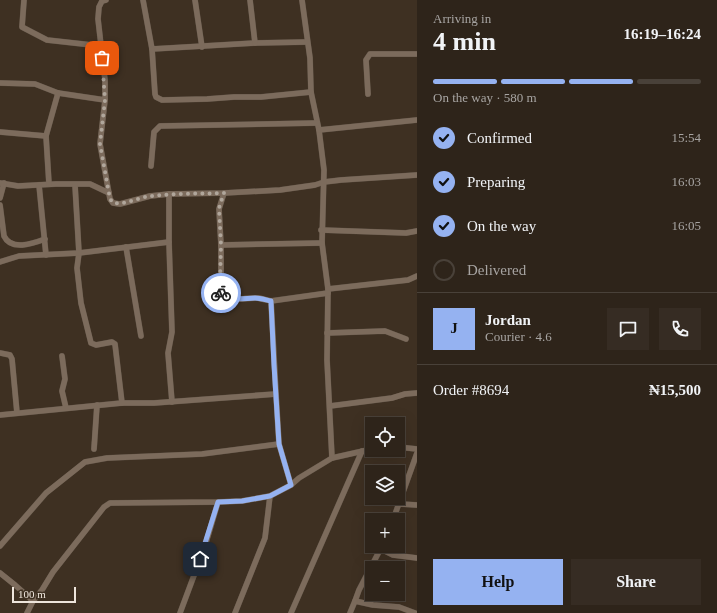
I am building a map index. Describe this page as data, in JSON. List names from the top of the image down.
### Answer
{
  "scale_bar": "100 m",
  "page": {
    "heading": ["4 min", "Arriving in", "16:19–16:24"],
    "panel": [
      "Jordan",
      "Courier · 4.6",
      "Order #8694",
      "₦15,500"
    ],
    "bar": "On the way · 580 m",
    "list": [
      ["Confirmed", "15:54"],
      ["Preparing", "16:03"],
      ["On the way", "16:05"],
      "Delivered"
    ],
    "round": "J",
    "map_buttons": ["+", "−"],
    "buttons": ["Help", "Share"],
    "scale": "100 m"
  }
}
